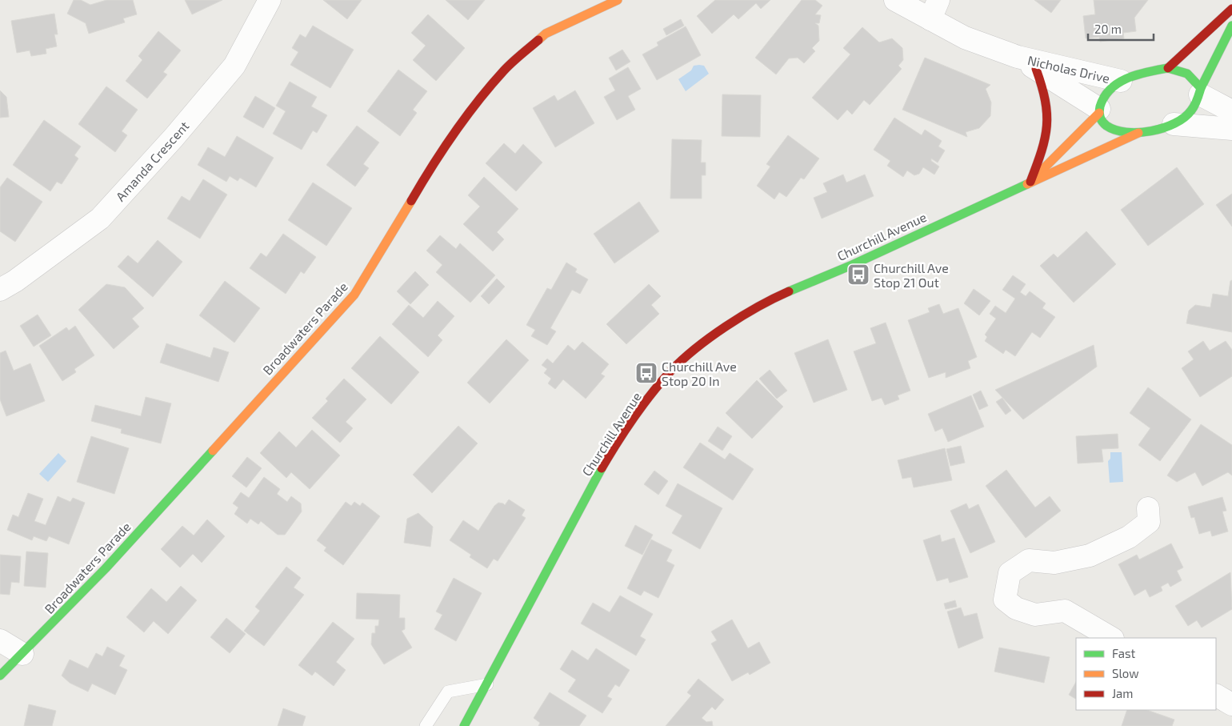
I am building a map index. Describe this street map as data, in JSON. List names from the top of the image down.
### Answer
{
  "streets": {
    "street": [
      "Nicholas Drive",
      "Amanda Crescent",
      "Churchill Avenue",
      "Broadwaters Parade"
    ]
  },
  "crossings": [
    ["Nicholas Drive", "Churchill Avenue"]
  ],
  "places": {
    "bus stop": ["Churchill Ave Stop 21 Out", "Churchill Ave Stop 20 In"]
  },
  "legend": ["Fast", "Slow", "Jam"],
  "scale_bar": "20 m"
}
